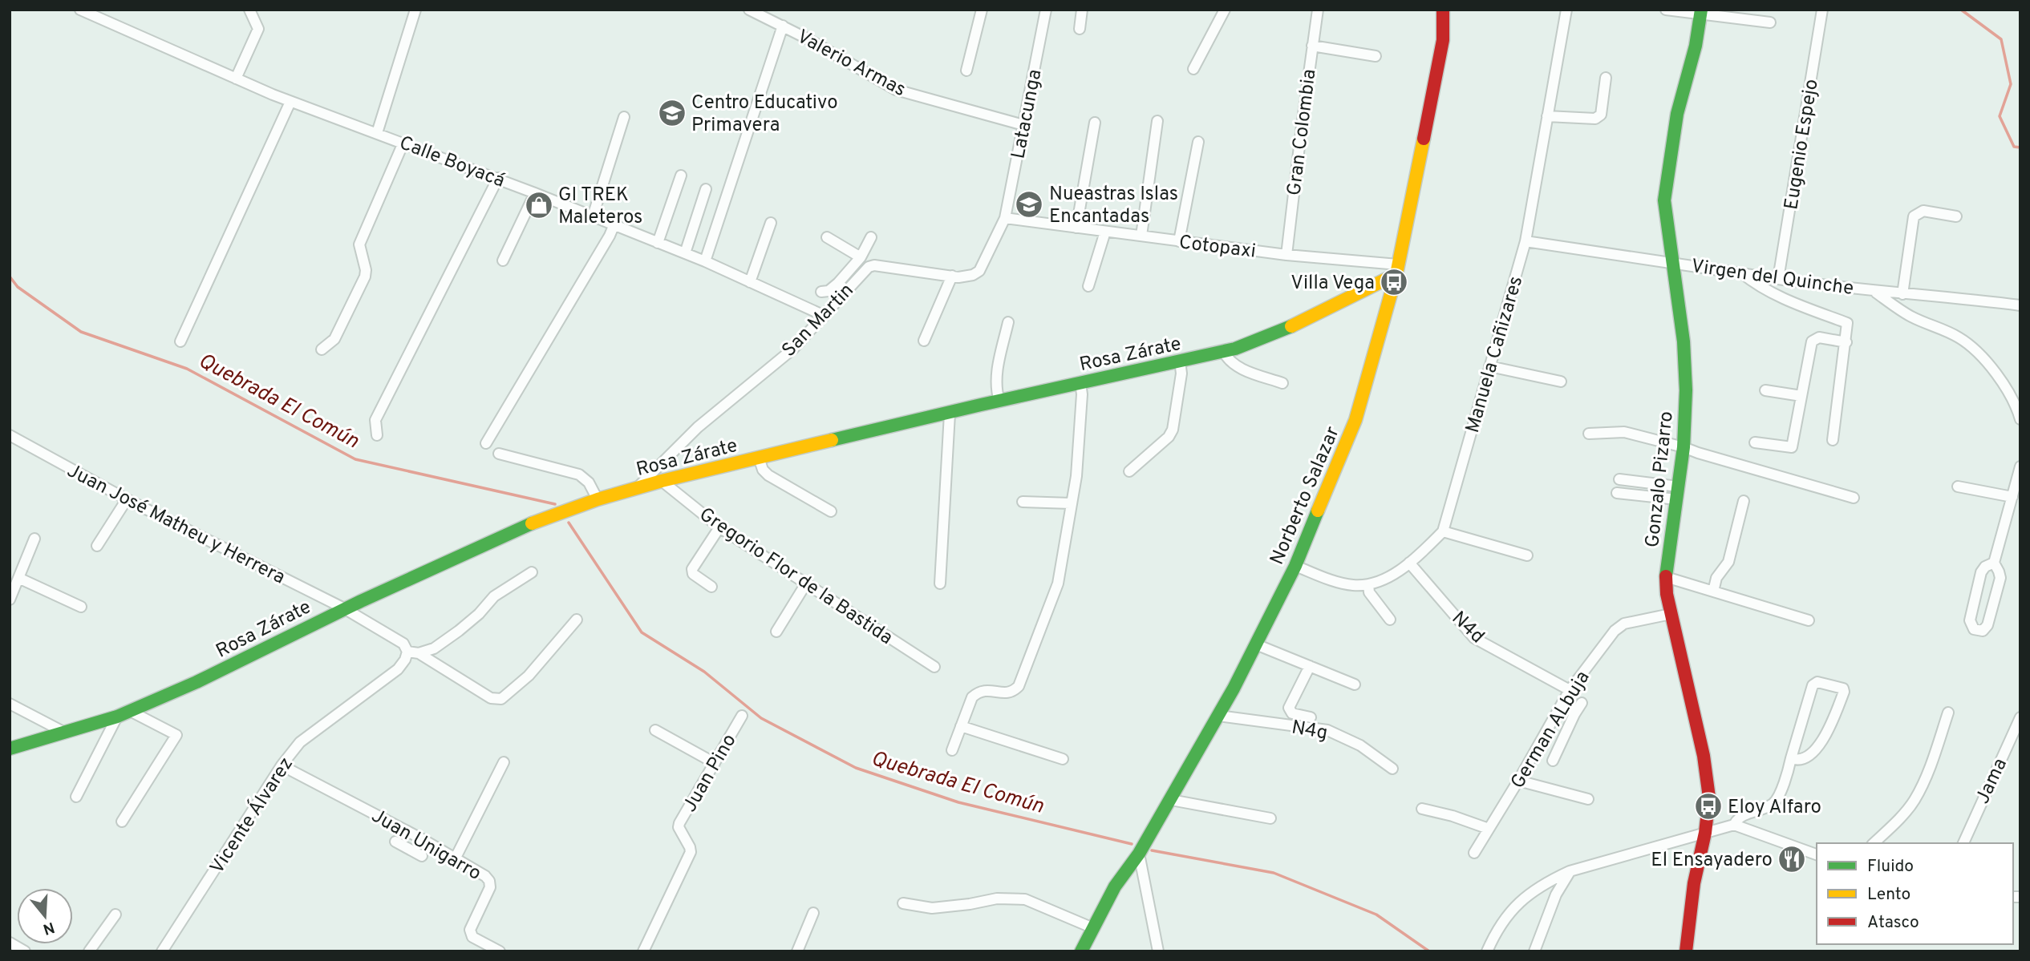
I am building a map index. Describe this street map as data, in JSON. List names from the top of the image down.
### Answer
{
  "streets": {
    "street": [
      "Valerio Armas",
      "Latacunga",
      "Gran Colombia",
      "Eugenio Espejo",
      "Calle Boyacá",
      "Cotopaxi",
      "Virgen del Quinche",
      "San Martin",
      "Rosa Zárate",
      "Manuela Cañizares",
      "Gonzalo Pizarro",
      "Norberto Salazar",
      "Juan José Matheu y Herrera",
      "Gregorio Flor de la Bastida",
      "N4d",
      "N4g",
      "German ALbuja",
      "Juan Pino",
      "Jama",
      "Vicente Álvarez",
      "Juan Unigarro"
    ]
  },
  "crossings": [
    ["Valerio Armas", "Latacunga"],
    ["Latacunga", "Cotopaxi"],
    ["Latacunga", "San Martin"],
    ["Gran Colombia", "Cotopaxi"],
    ["Eugenio Espejo", "Virgen del Quinche"],
    ["Calle Boyacá", "San Martin"],
    ["Cotopaxi", "San Martin"],
    ["Cotopaxi", "Rosa Zárate"],
    ["Cotopaxi", "Norberto Salazar"],
    ["Virgen del Quinche", "Manuela Cañizares"],
    ["Virgen del Quinche", "Gonzalo Pizarro"],
    ["San Martin", "Rosa Zárate"],
    ["Rosa Zárate", "Norberto Salazar"],
    ["Rosa Zárate", "Juan José Matheu y Herrera"],
    ["Rosa Zárate", "Gregorio Flor de la Bastida"],
    ["Gonzalo Pizarro", "German ALbuja"],
    ["Norberto Salazar", "N4g"],
    ["N4d", "German ALbuja"],
    ["Vicente Álvarez", "Juan Unigarro"]
  ],
  "water": ["Quebrada El Común"],
  "places": {
    "school or university": ["Centro Educativo Primavera", "Nueastras Islas Encantadas"],
    "shop": ["GI TREK Maleteros"],
    "bus stop": ["Villa Vega", "Eloy Alfaro"],
    "restaurant": ["El Ensayadero"]
  },
  "legend": ["Fluido", "Lento", "Atasco"],
  "north": "bottom"
}
